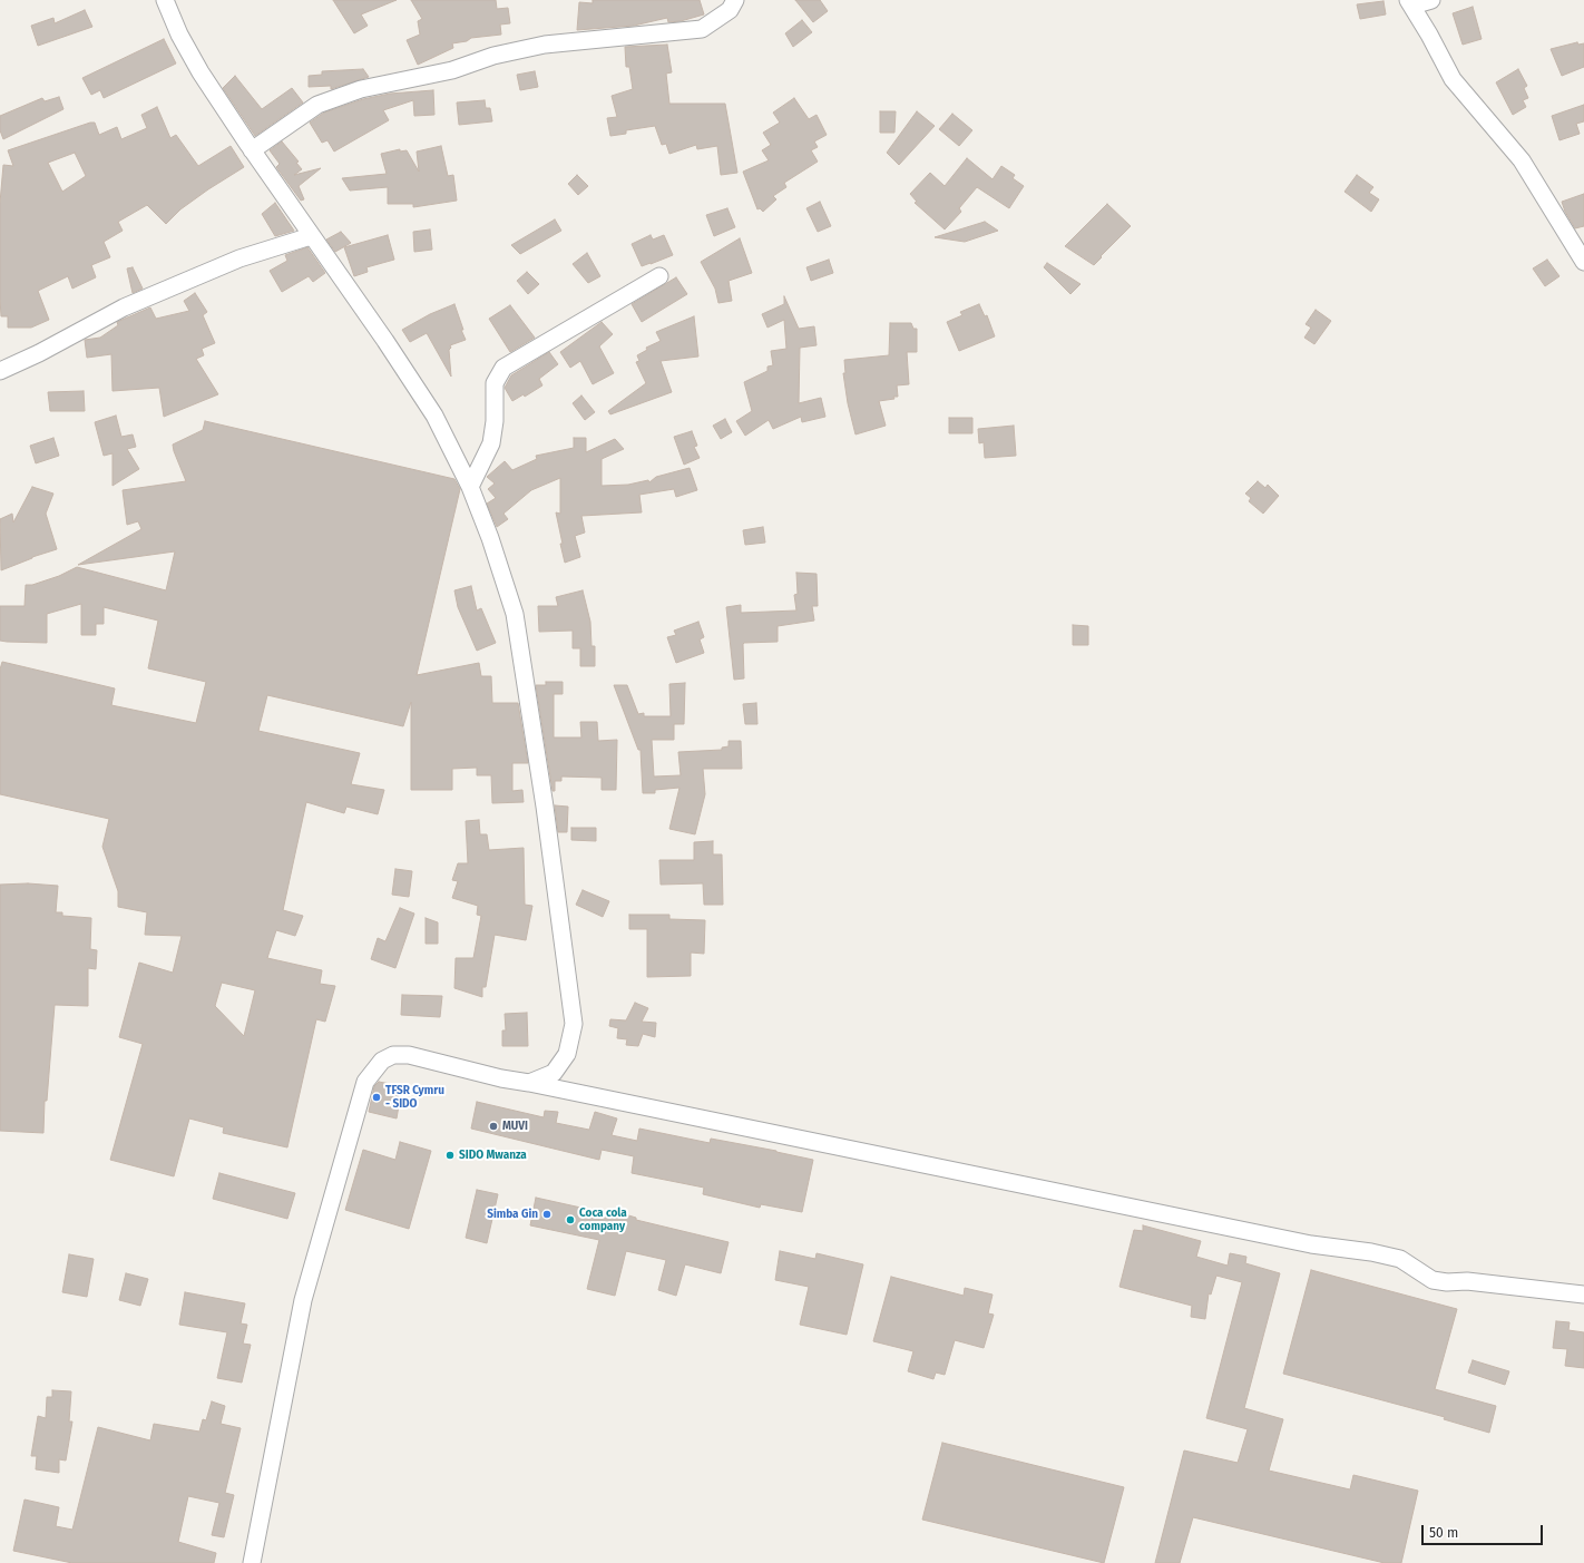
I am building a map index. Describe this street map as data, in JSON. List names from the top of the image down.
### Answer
{
  "places": [
    "TFSR Cymru - SIDO",
    "MUVI",
    "SIDO Mwanza",
    "Simba Gin",
    "Coca cola company"
  ],
  "scale_bar": "50 m"
}
